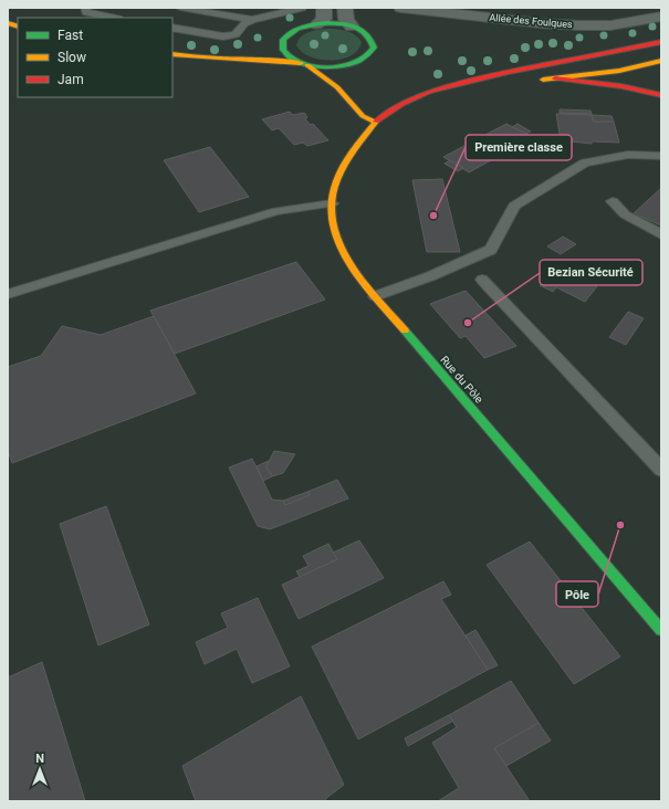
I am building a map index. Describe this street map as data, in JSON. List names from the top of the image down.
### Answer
{
  "streets": {
    "main road": ["Rue du Pôle"],
    "street": ["Allée des Foulques"]
  },
  "places": ["Première classe", "Bezian Sécurité", "Pôle"],
  "legend": ["Fast", "Slow", "Jam"],
  "north": "top"
}
